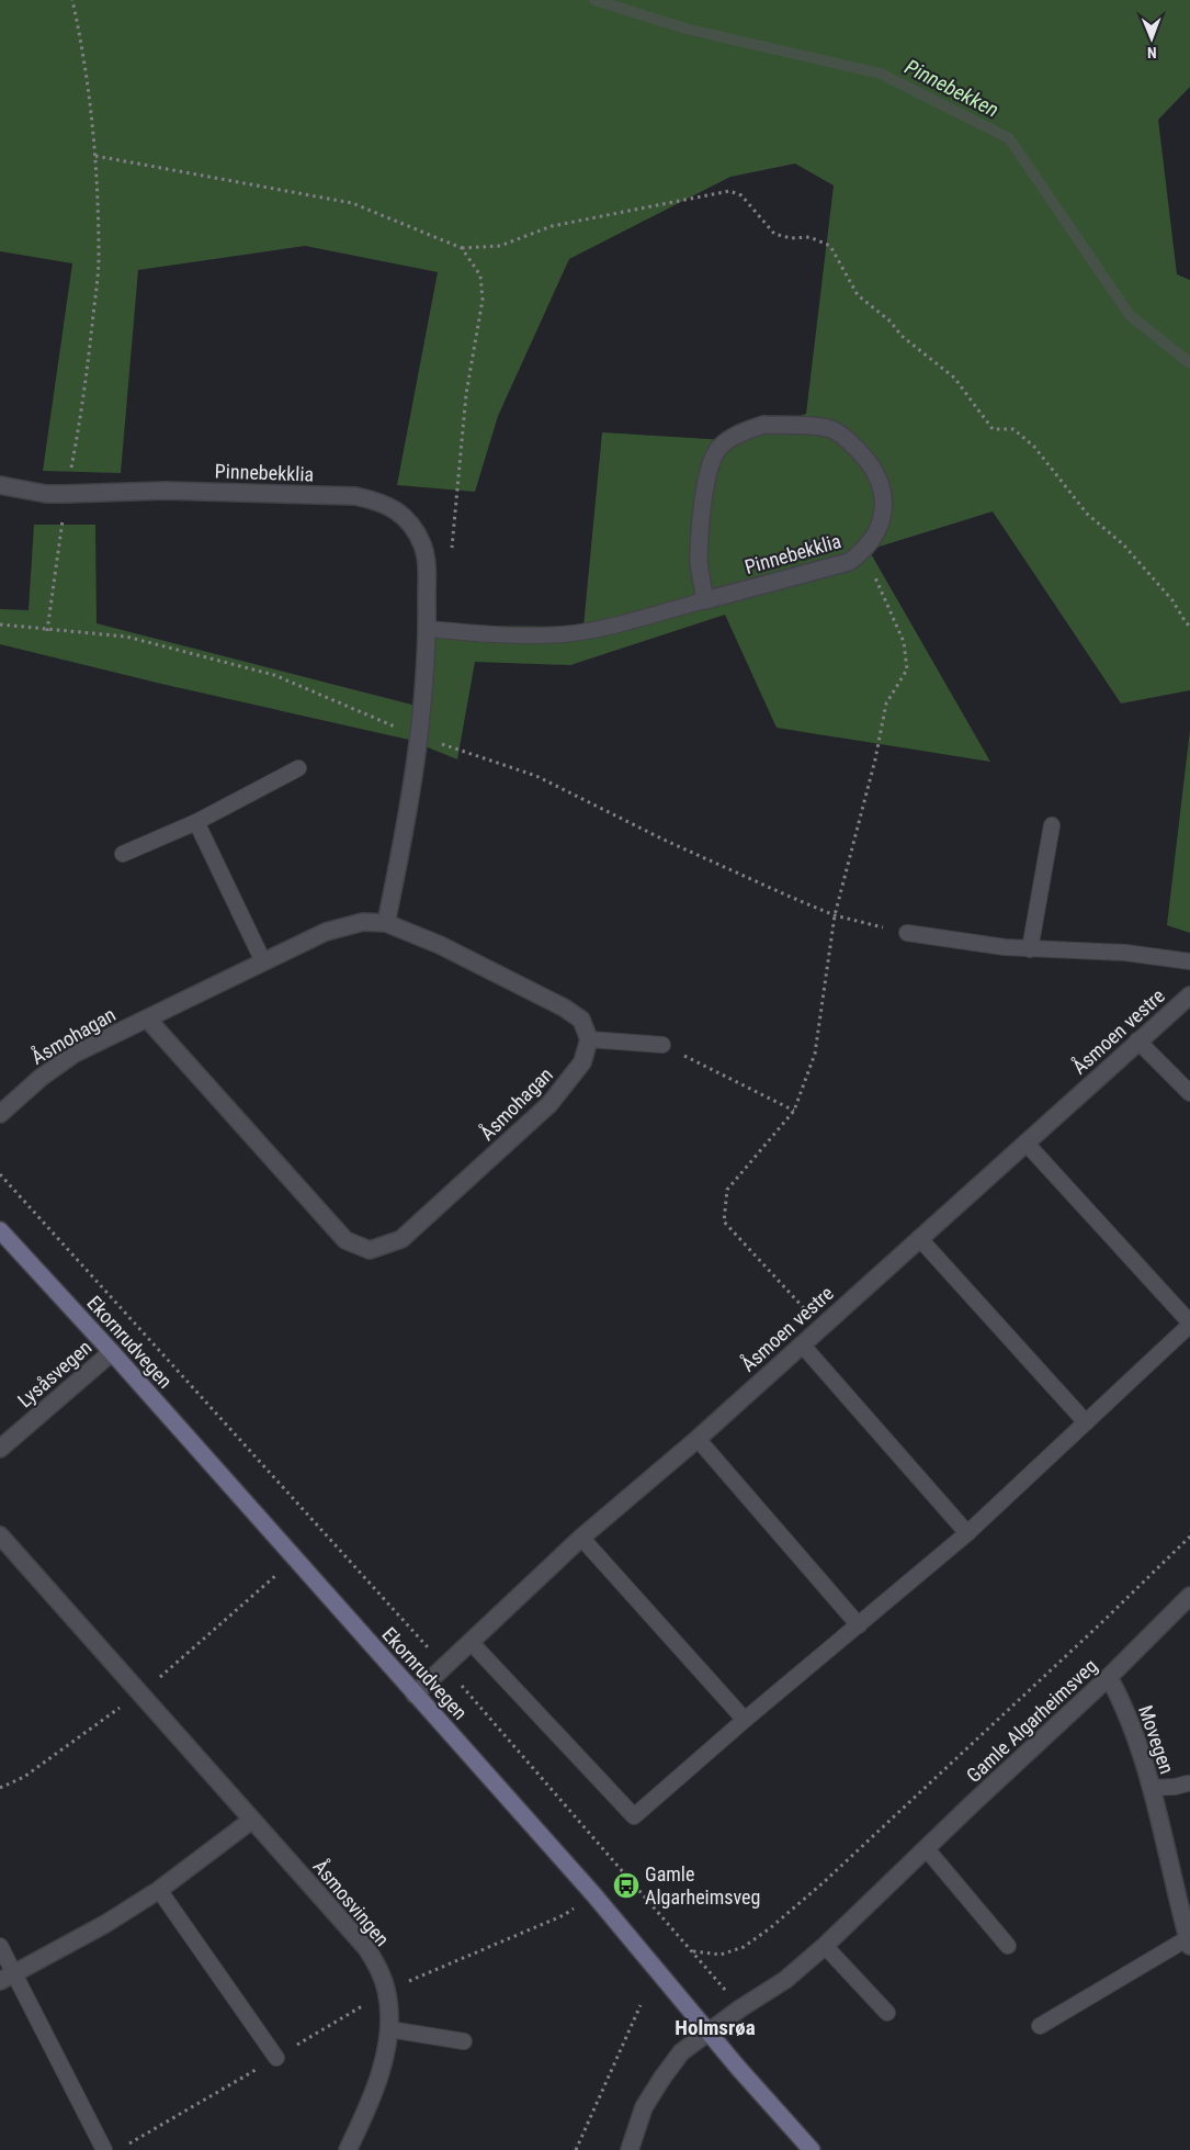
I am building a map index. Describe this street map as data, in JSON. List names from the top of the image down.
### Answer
{
  "streets": {
    "main road": ["Ekornrudvegen"],
    "street": [
      "Pinnebekklia",
      "Åsmoen vestre",
      "Åsmohagan",
      "Lysåsvegen",
      "Gamle Algarheimsveg",
      "Movegen",
      "Åsmosvingen"
    ]
  },
  "crossings": [
    ["Pinnebekklia", "Åsmohagan"],
    ["Åsmoen vestre", "Ekornrudvegen"],
    ["Ekornrudvegen", "Lysåsvegen"],
    ["Ekornrudvegen", "Gamle Algarheimsveg"],
    ["Gamle Algarheimsveg", "Movegen"]
  ],
  "districts": ["Holmsrøa"],
  "water": ["Pinnebekken"],
  "places": {
    "bus stop": ["Gamle Algarheimsveg"]
  },
  "north": "bottom"
}
